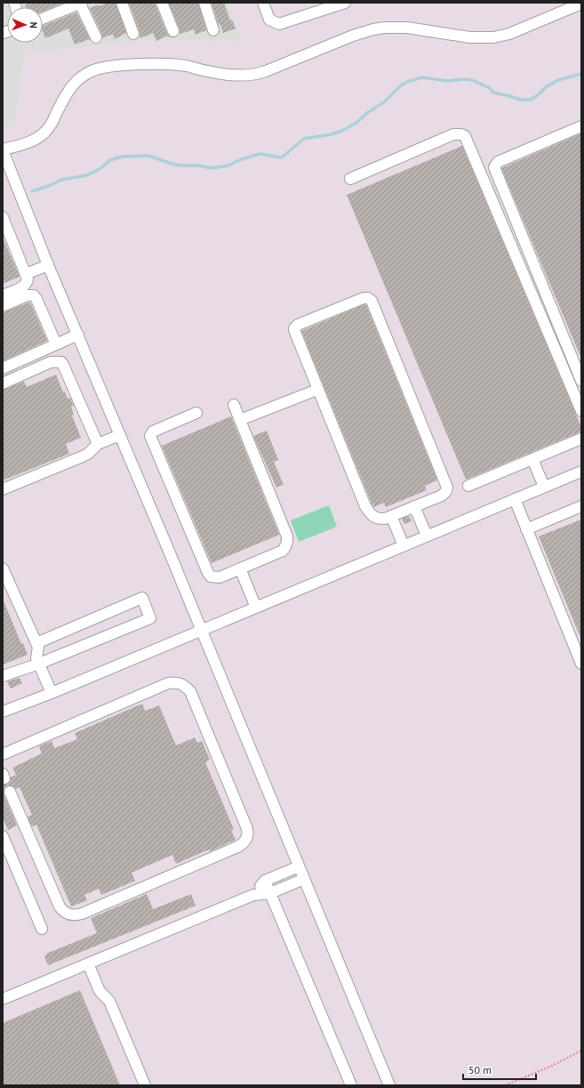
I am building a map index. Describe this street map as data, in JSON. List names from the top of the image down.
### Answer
{
  "scale_bar": "50 m",
  "north": "right"
}
